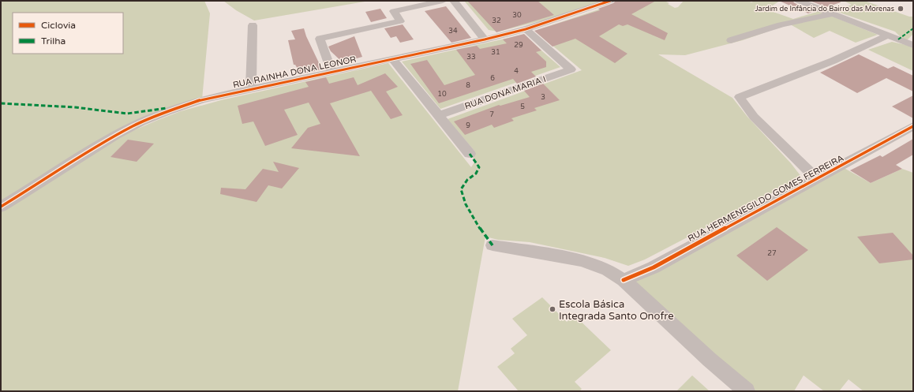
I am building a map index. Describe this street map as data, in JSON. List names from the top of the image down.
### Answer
{
  "streets": {
    "street": ["RUA RAINHA DONA LEONOR", "RUA DONA MARIA I", "RUA HERMENEGILDO GOMES FERREIRA"]
  },
  "crossings": [
    ["RUA RAINHA DONA LEONOR", "RUA DONA MARIA I"]
  ],
  "places": ["Jardim de Infância do Bairro das Morenas", "Escola Básica Integrada Santo Onofre"],
  "house_numbers": [
    "30",
    "32",
    "34",
    "29",
    "31",
    "33",
    "4",
    "6",
    "8",
    "10",
    "3",
    "5",
    "7",
    "9",
    "27"
  ],
  "legend": ["Ciclovia", "Trilha"]
}
